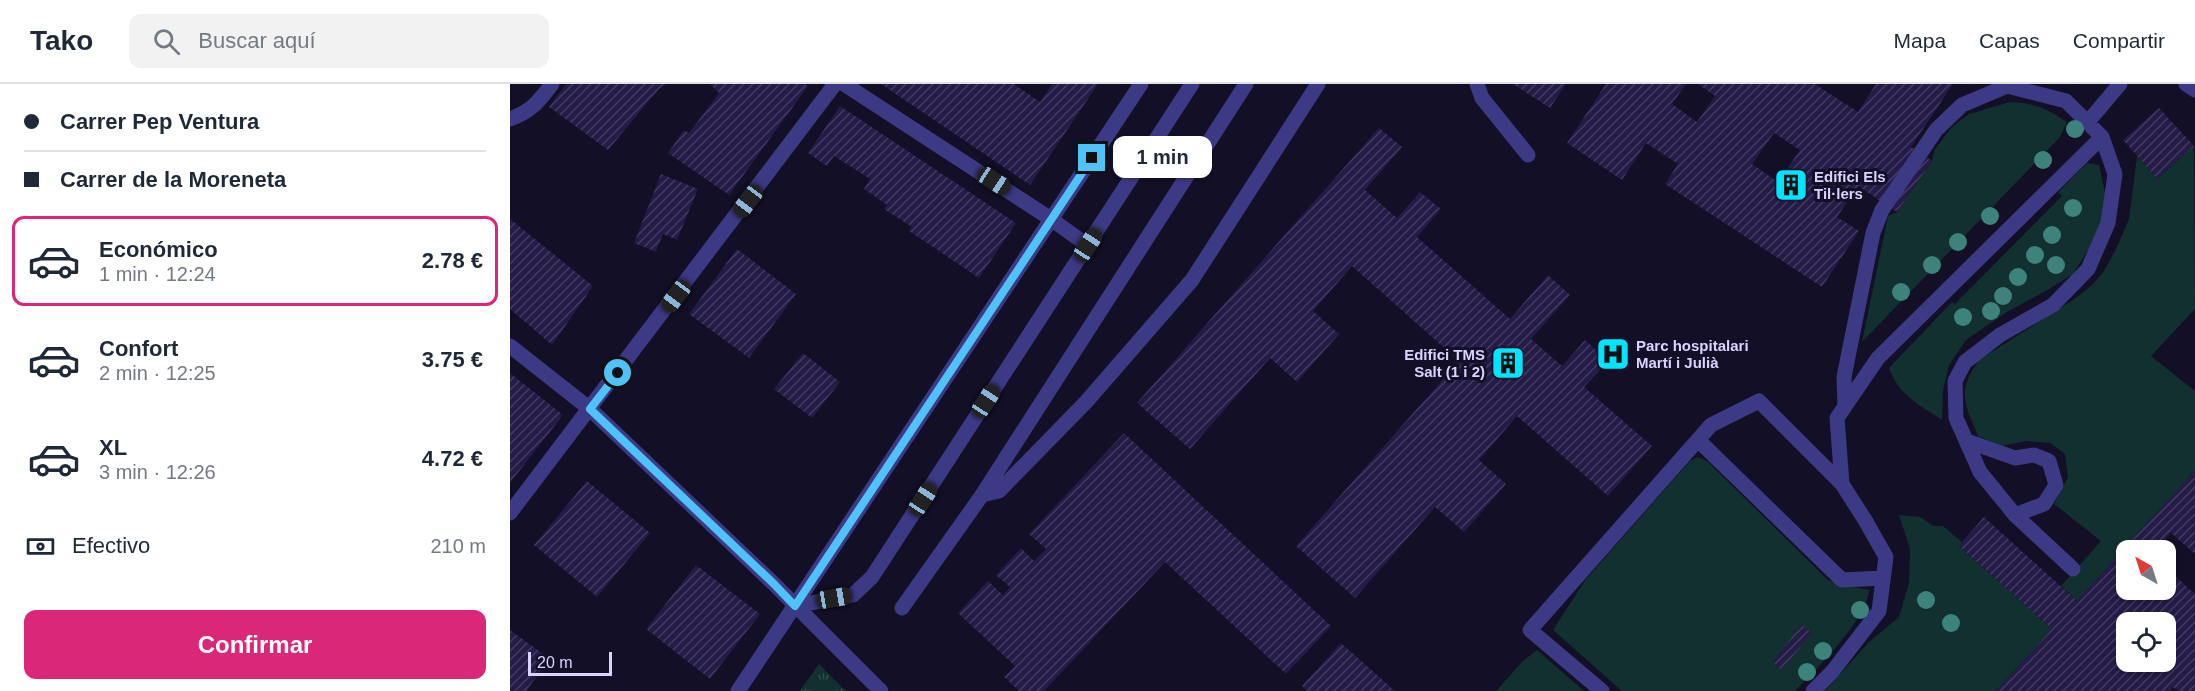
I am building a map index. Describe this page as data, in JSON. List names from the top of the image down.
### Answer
{
  "places": {
    "building": ["Edifici Els Til·lers", "Edifici TMS Salt (1 i 2)"],
    "hospital": ["Parc hospitalari Martí i Julià"]
  },
  "scale_bar": "20 m",
  "north": "top left",
  "page": {
    "header": "Tako",
    "search": "Buscar aquí",
    "nav": ["Mapa", "Capas", "Compartir"],
    "banner": ["Carrer Pep Ventura", "Carrer de la Moreneta"],
    "bubble": "1 min",
    "list": [
      {
        "name": "Económico",
        "note": "1 min · 12:24",
        "value": "2.78 €"
      },
      {
        "name": "Confort",
        "note": "2 min · 12:25",
        "value": "3.75 €"
      },
      {
        "name": "XL",
        "note": "3 min · 12:26",
        "value": "4.72 €"
      }
    ],
    "pay": ["Efectivo", "210 m"],
    "buttons": "Confirmar",
    "scale": "20 m"
  }
}
